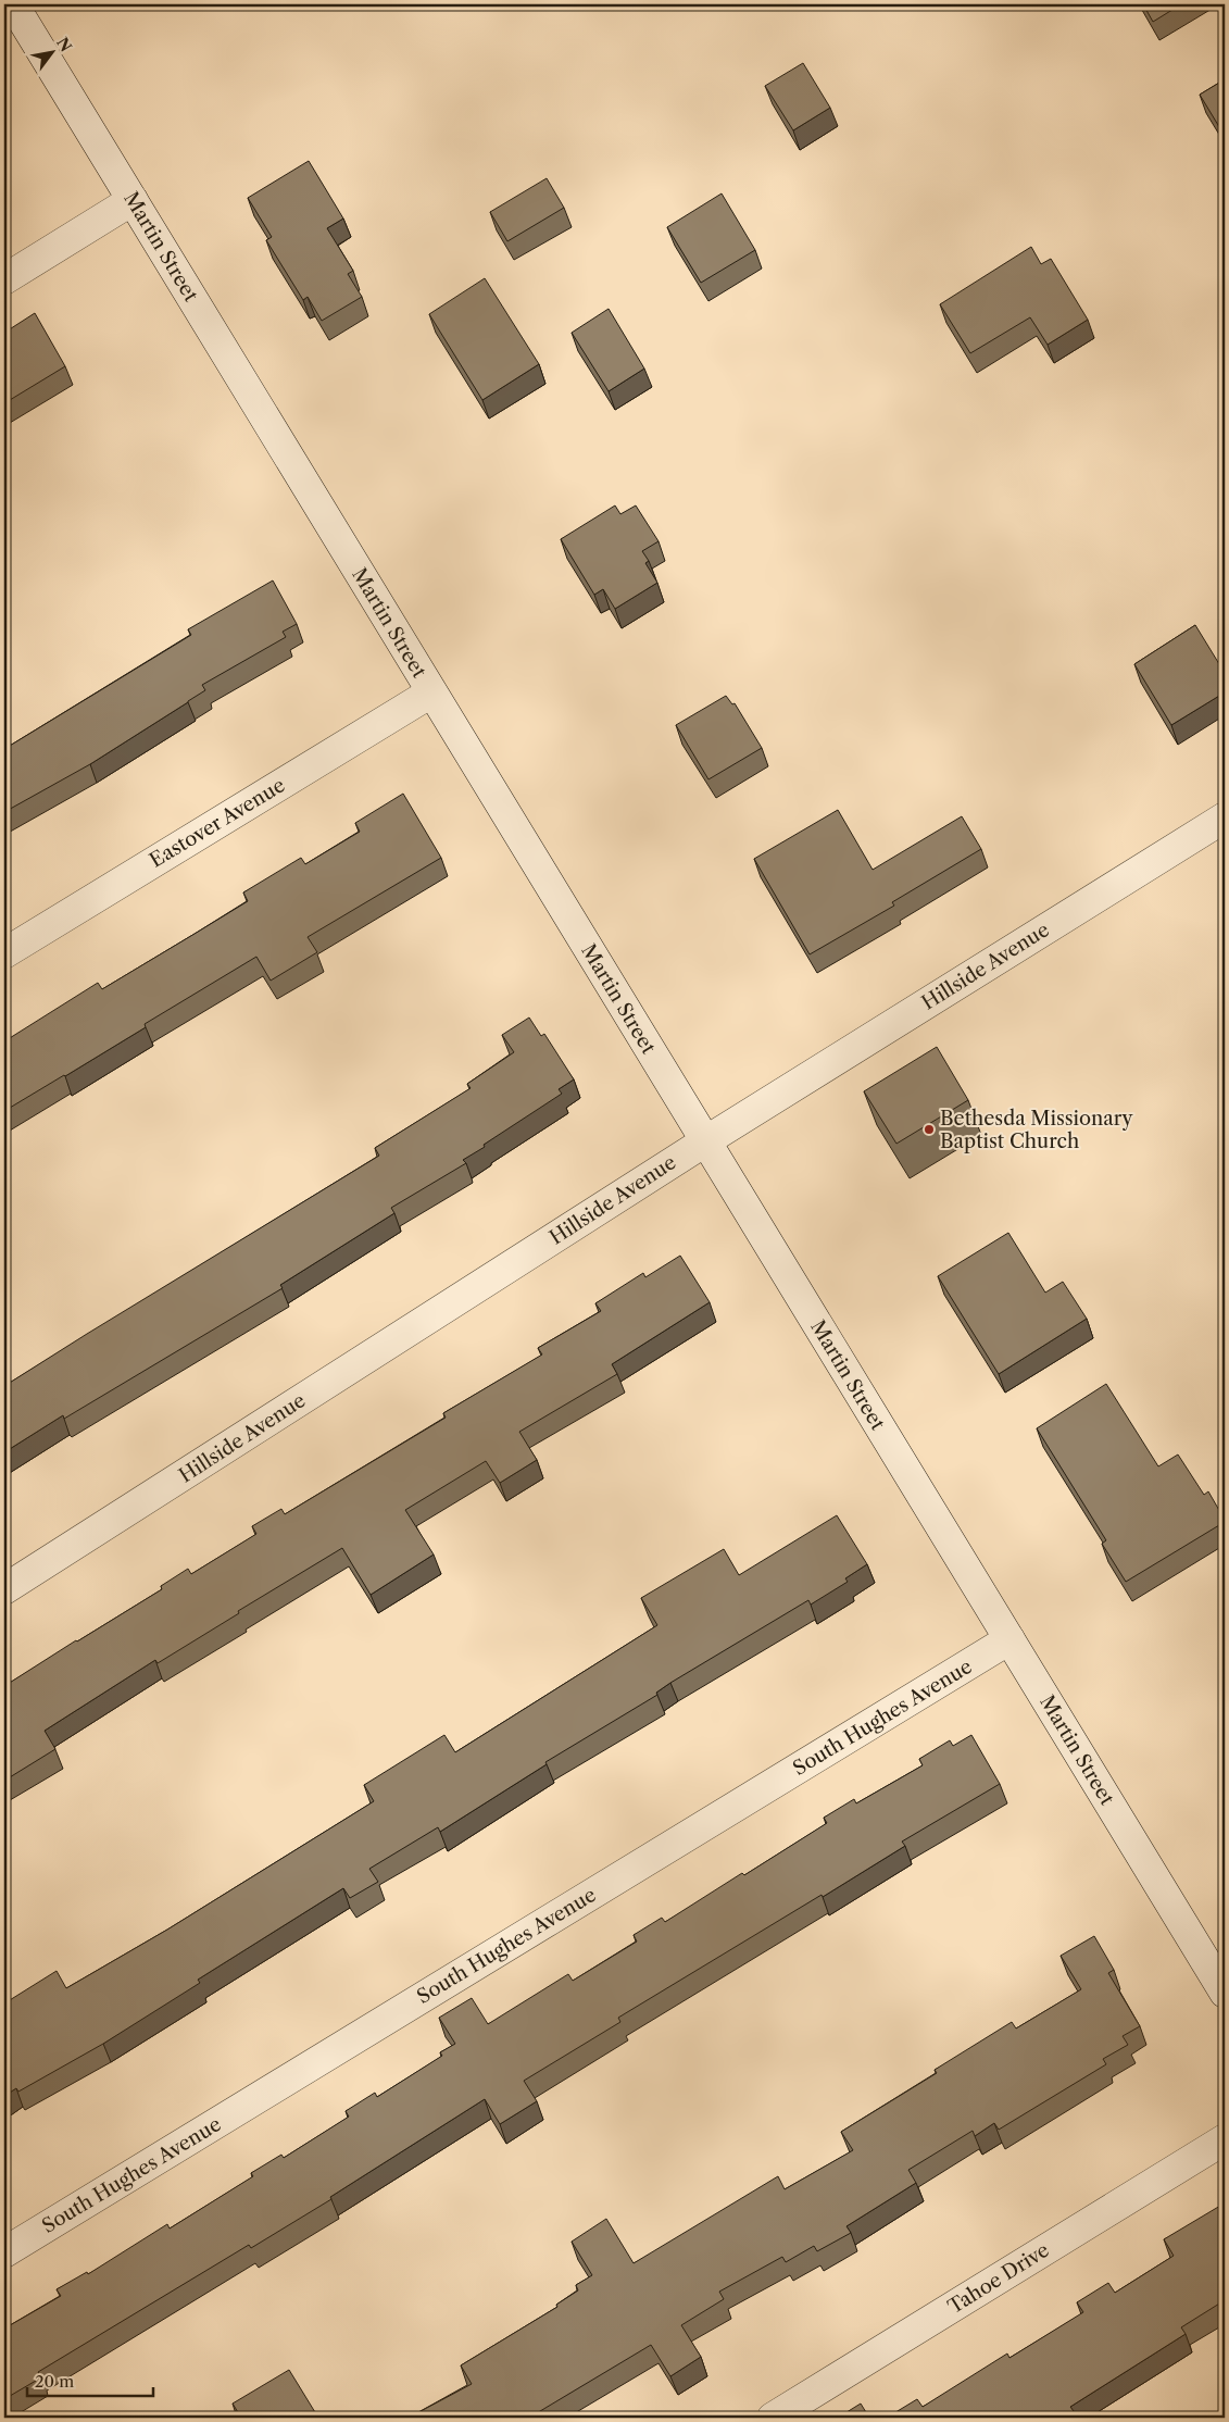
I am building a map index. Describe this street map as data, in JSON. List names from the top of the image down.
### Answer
{
  "streets": {
    "street": [
      "Martin Street",
      "Eastover Avenue",
      "Hillside Avenue",
      "South Hughes Avenue",
      "Tahoe Drive"
    ]
  },
  "crossings": [
    ["Martin Street", "Eastover Avenue"],
    ["Martin Street", "Hillside Avenue"],
    ["Martin Street", "South Hughes Avenue"]
  ],
  "places": ["Bethesda Missionary Baptist Church"],
  "scale_bar": "20 m",
  "north": "top right"
}
